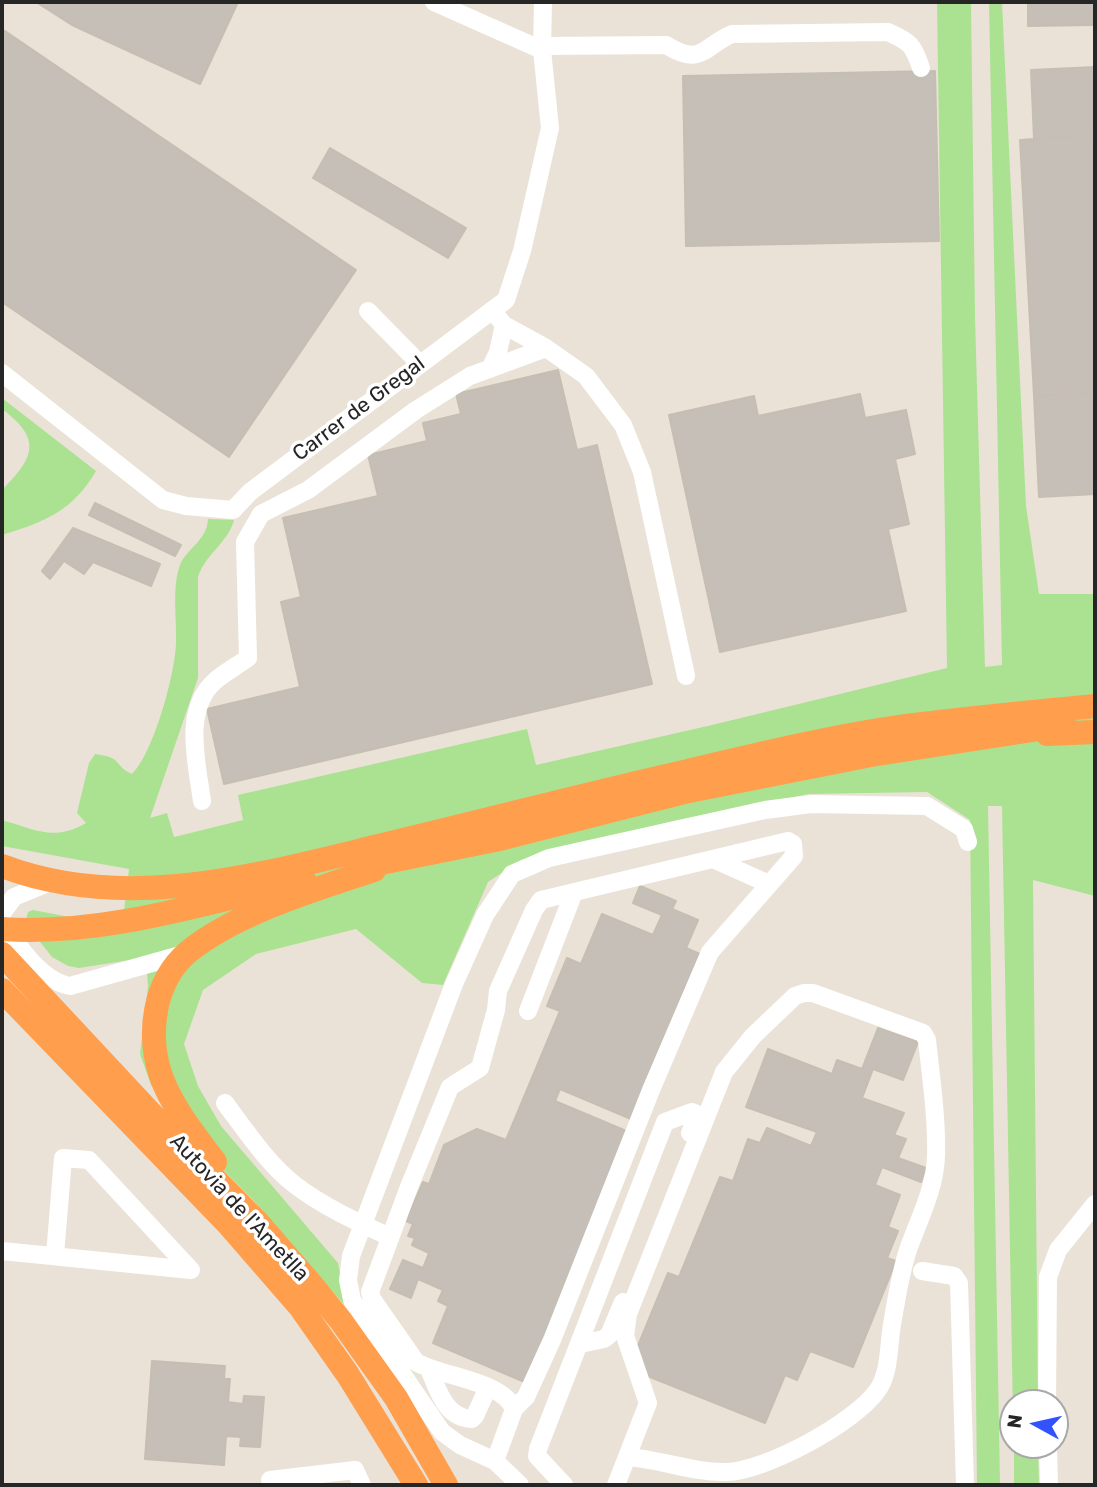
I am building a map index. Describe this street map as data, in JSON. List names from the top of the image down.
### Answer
{
  "streets": {
    "highway": ["Autovia de l'Ametlla"],
    "street": ["Carrer de Gregal"]
  },
  "north": "left"
}
